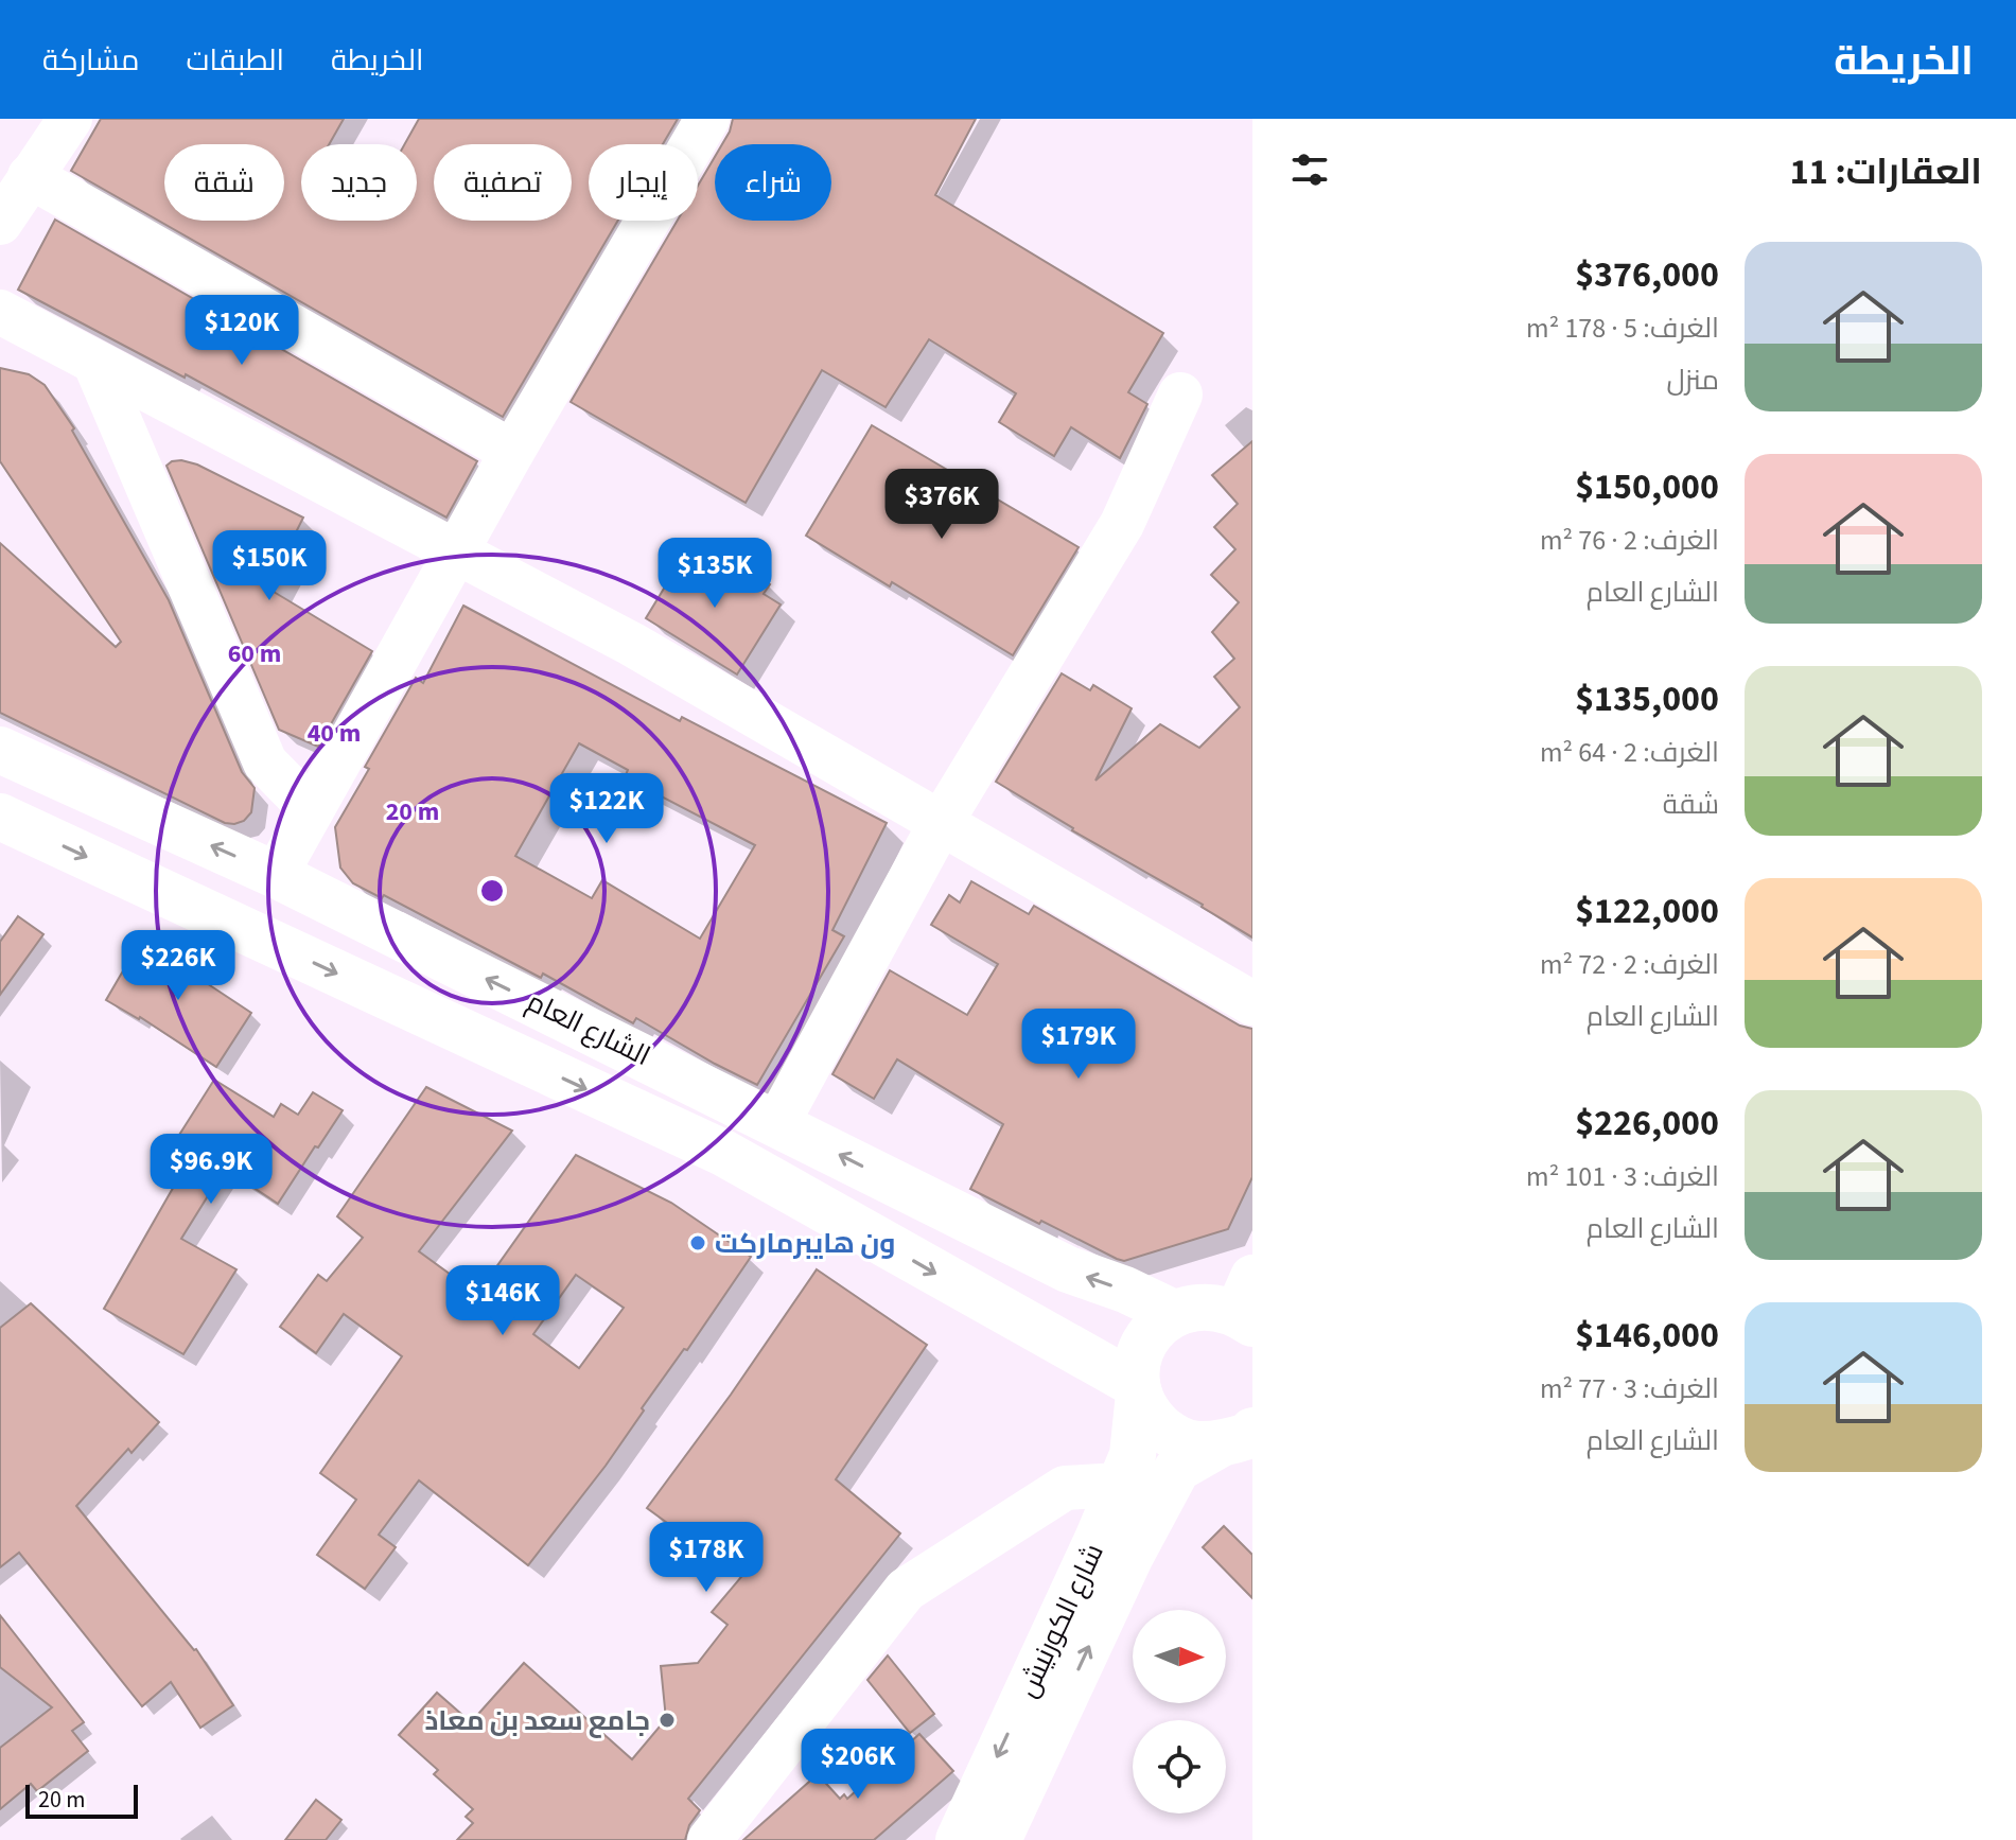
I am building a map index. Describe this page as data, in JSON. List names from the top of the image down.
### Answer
{
  "streets": {
    "main road": ["الشارع العام", "شارع الكورنيش"]
  },
  "crossings": [
    ["الشارع العام", "شارع الكورنيش"]
  ],
  "places": ["ون هايبرماركت", "جامع سعد بن معاذ"],
  "scale_bar": "20 m",
  "north": "right",
  "page": {
    "header": "الخريطة",
    "nav": ["الخريطة", "الطبقات", "مشاركة"],
    "heading": "العقارات: 11",
    "chip": [
      "شراء",
      "إيجار",
      "تصفية",
      "جديد",
      "شقة"
    ],
    "list": [
      {
        "name": "$376,000",
        "note": "الغرف: 5 · 178 m² · منزل"
      },
      {
        "name": "$150,000",
        "note": "الغرف: 2 · 76 m² · الشارع العام"
      },
      {
        "name": "$135,000",
        "note": "الغرف: 2 · 64 m² · شقة"
      },
      {
        "name": "$122,000",
        "note": "الغرف: 2 · 72 m² · الشارع العام"
      },
      {
        "name": "$226,000",
        "note": "الغرف: 3 · 101 m² · الشارع العام"
      },
      {
        "name": "$146,000",
        "note": "الغرف: 3 · 77 m² · الشارع العام"
      }
    ],
    "price": [
      "$120K",
      "$376K",
      "$150K",
      "$135K",
      "$122K",
      "$226K",
      "$179K",
      "$96.9K",
      "$146K",
      "$178K",
      "$206K"
    ],
    "scale": "20 m"
  },
  "rings": ["60 m", "40 m", "20 m"]
}
